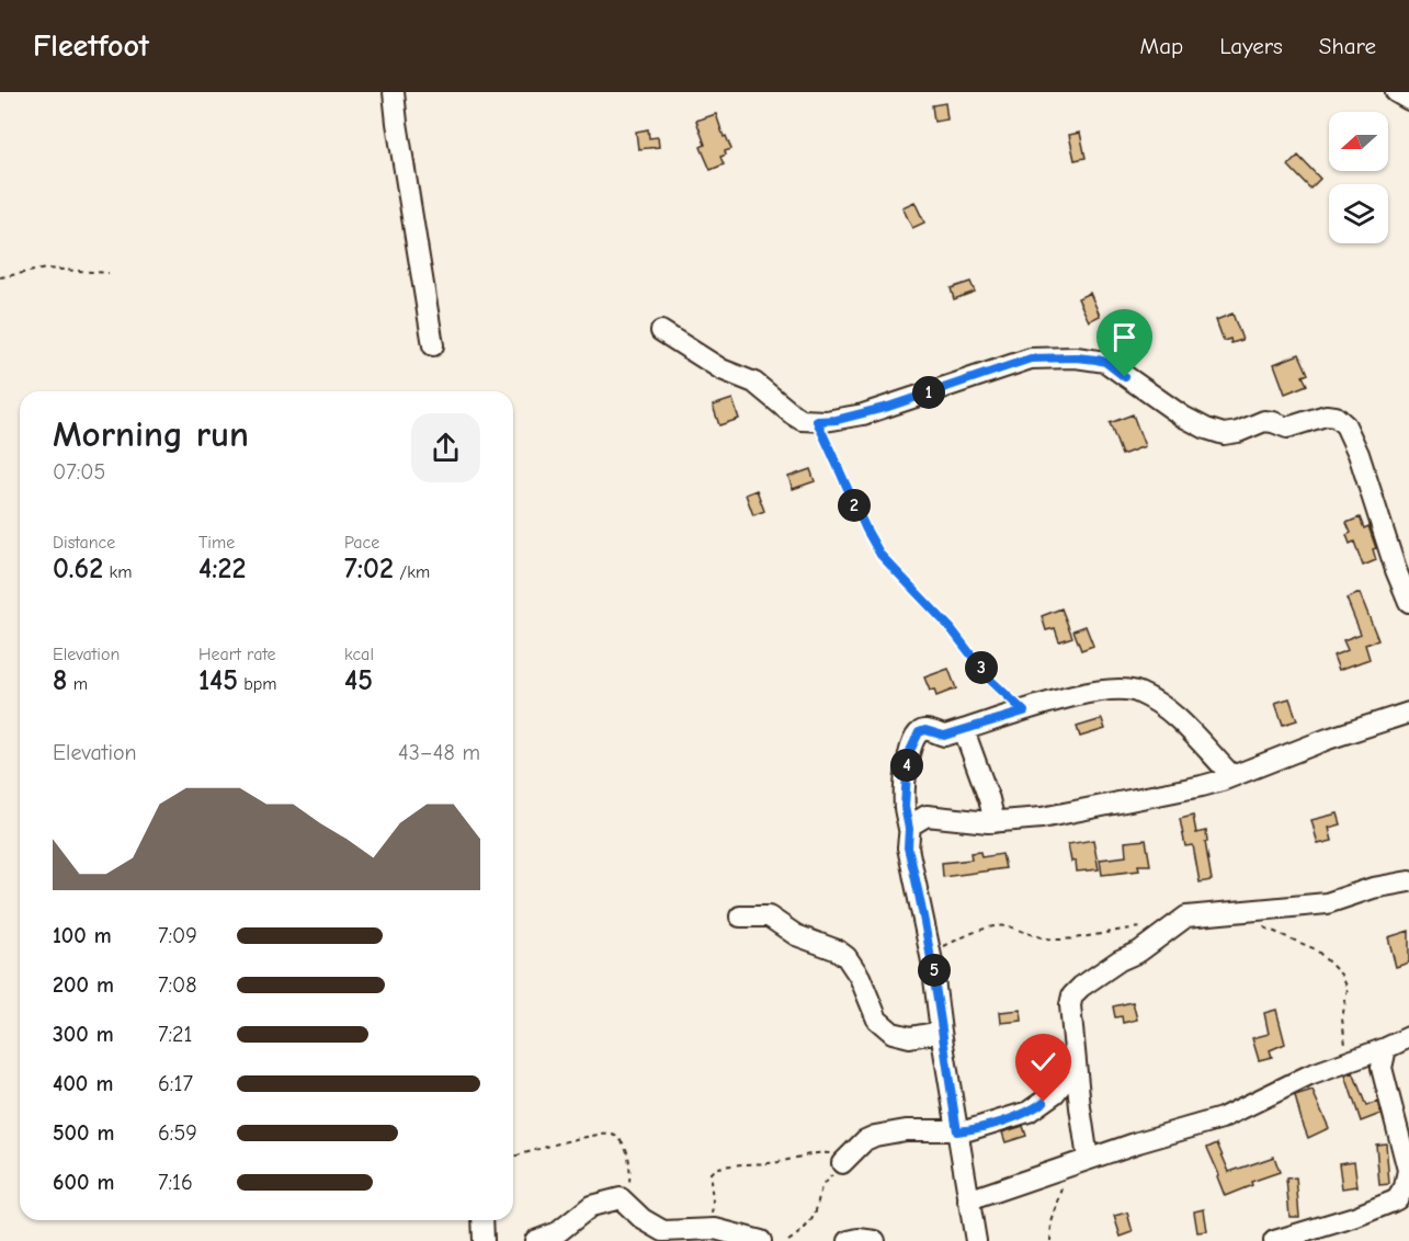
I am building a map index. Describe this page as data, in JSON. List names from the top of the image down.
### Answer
{
  "north": "left",
  "page": {
    "header": "Fleetfoot",
    "nav": ["Map", "Layers", "Share"],
    "pins": [
      "1",
      "2",
      "3",
      "4",
      "5"
    ],
    "heading": ["Morning run", "07:05"],
    "stats": [
      ["Distance", "0.62 km"],
      ["Time", "4:22"],
      ["Pace", "7:02 /km"],
      ["Elevation", "8 m"],
      ["Heart rate", "145 bpm"],
      ["kcal", "45"]
    ],
    "chart": ["Elevation", "43–48 m"],
    "list": [
      {
        "name": "100 m",
        "note": "7:09"
      },
      {
        "name": "200 m",
        "note": "7:08"
      },
      {
        "name": "300 m",
        "note": "7:21"
      },
      {
        "name": "400 m",
        "note": "6:17"
      },
      {
        "name": "500 m",
        "note": "6:59"
      },
      {
        "name": "600 m",
        "note": "7:16"
      }
    ]
  }
}
